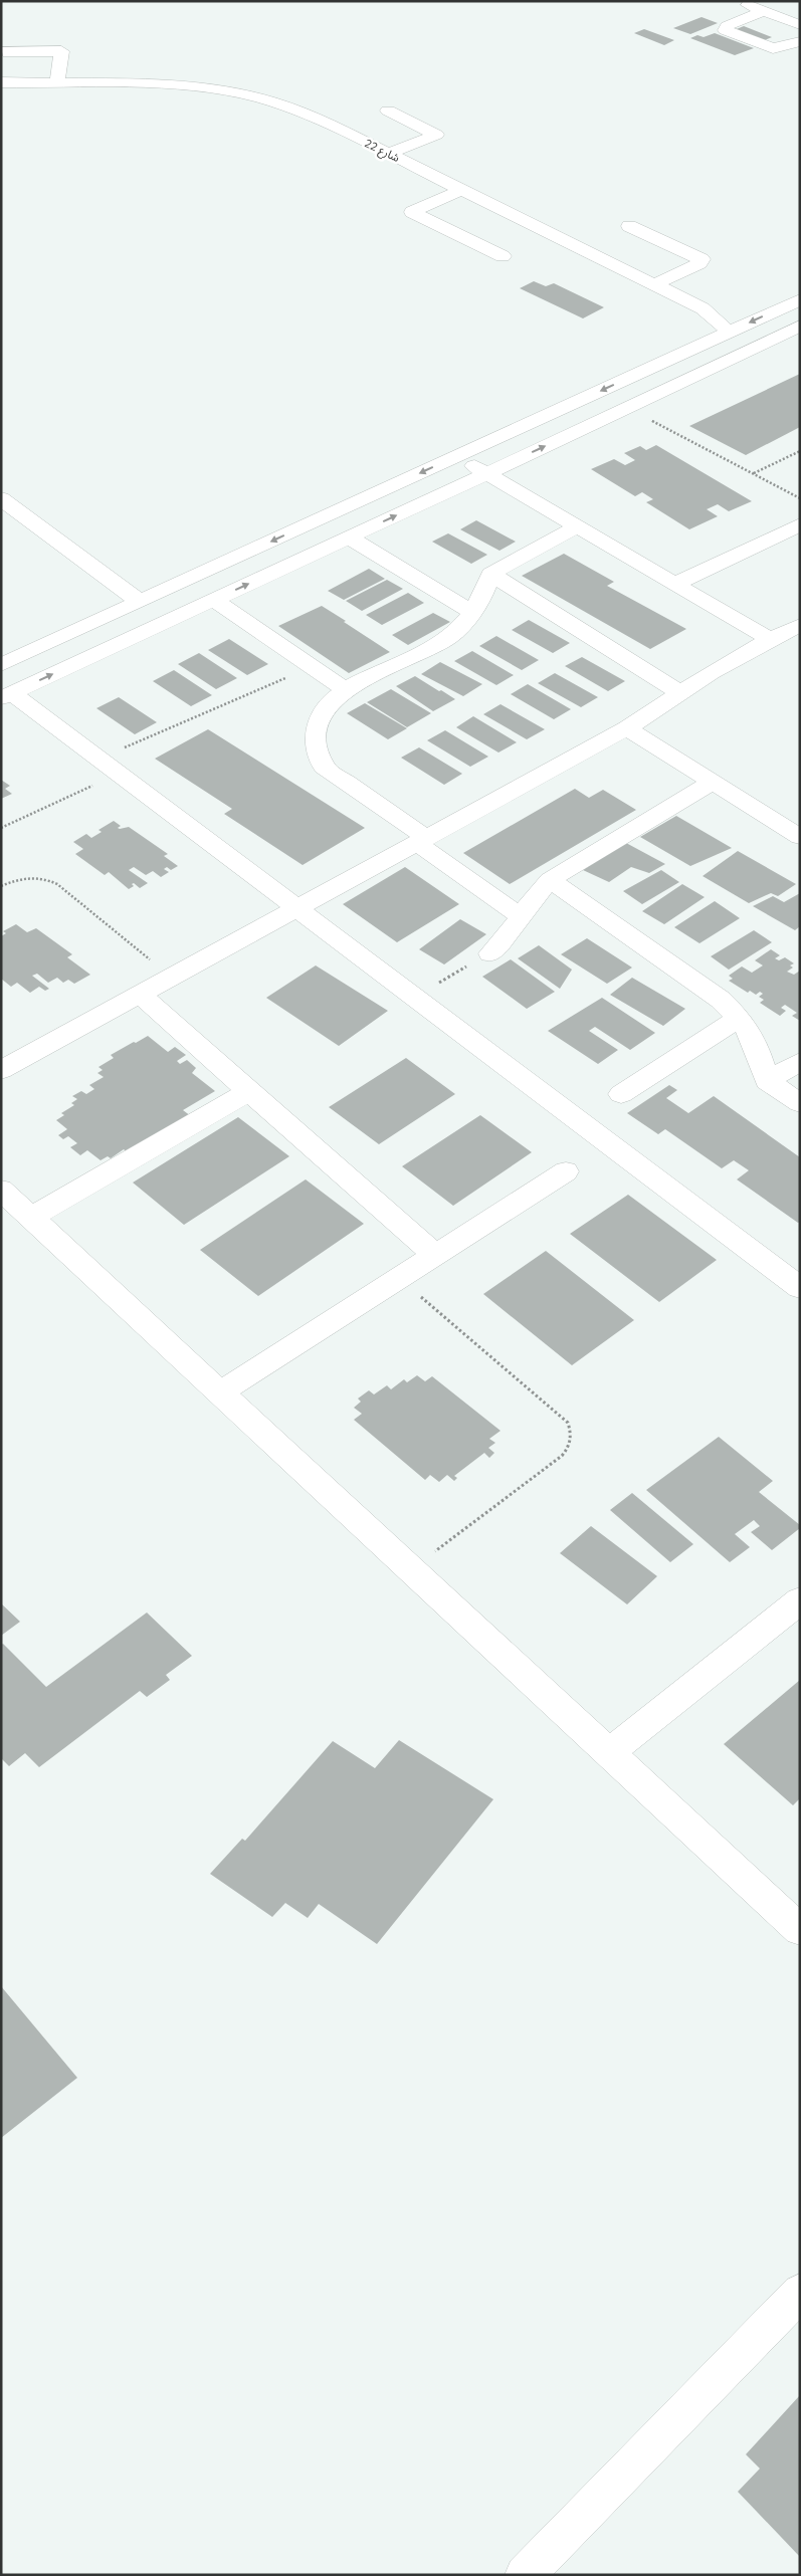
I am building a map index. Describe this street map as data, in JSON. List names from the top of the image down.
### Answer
{
  "streets": {
    "street": ["شارع 22"]
  }
}
